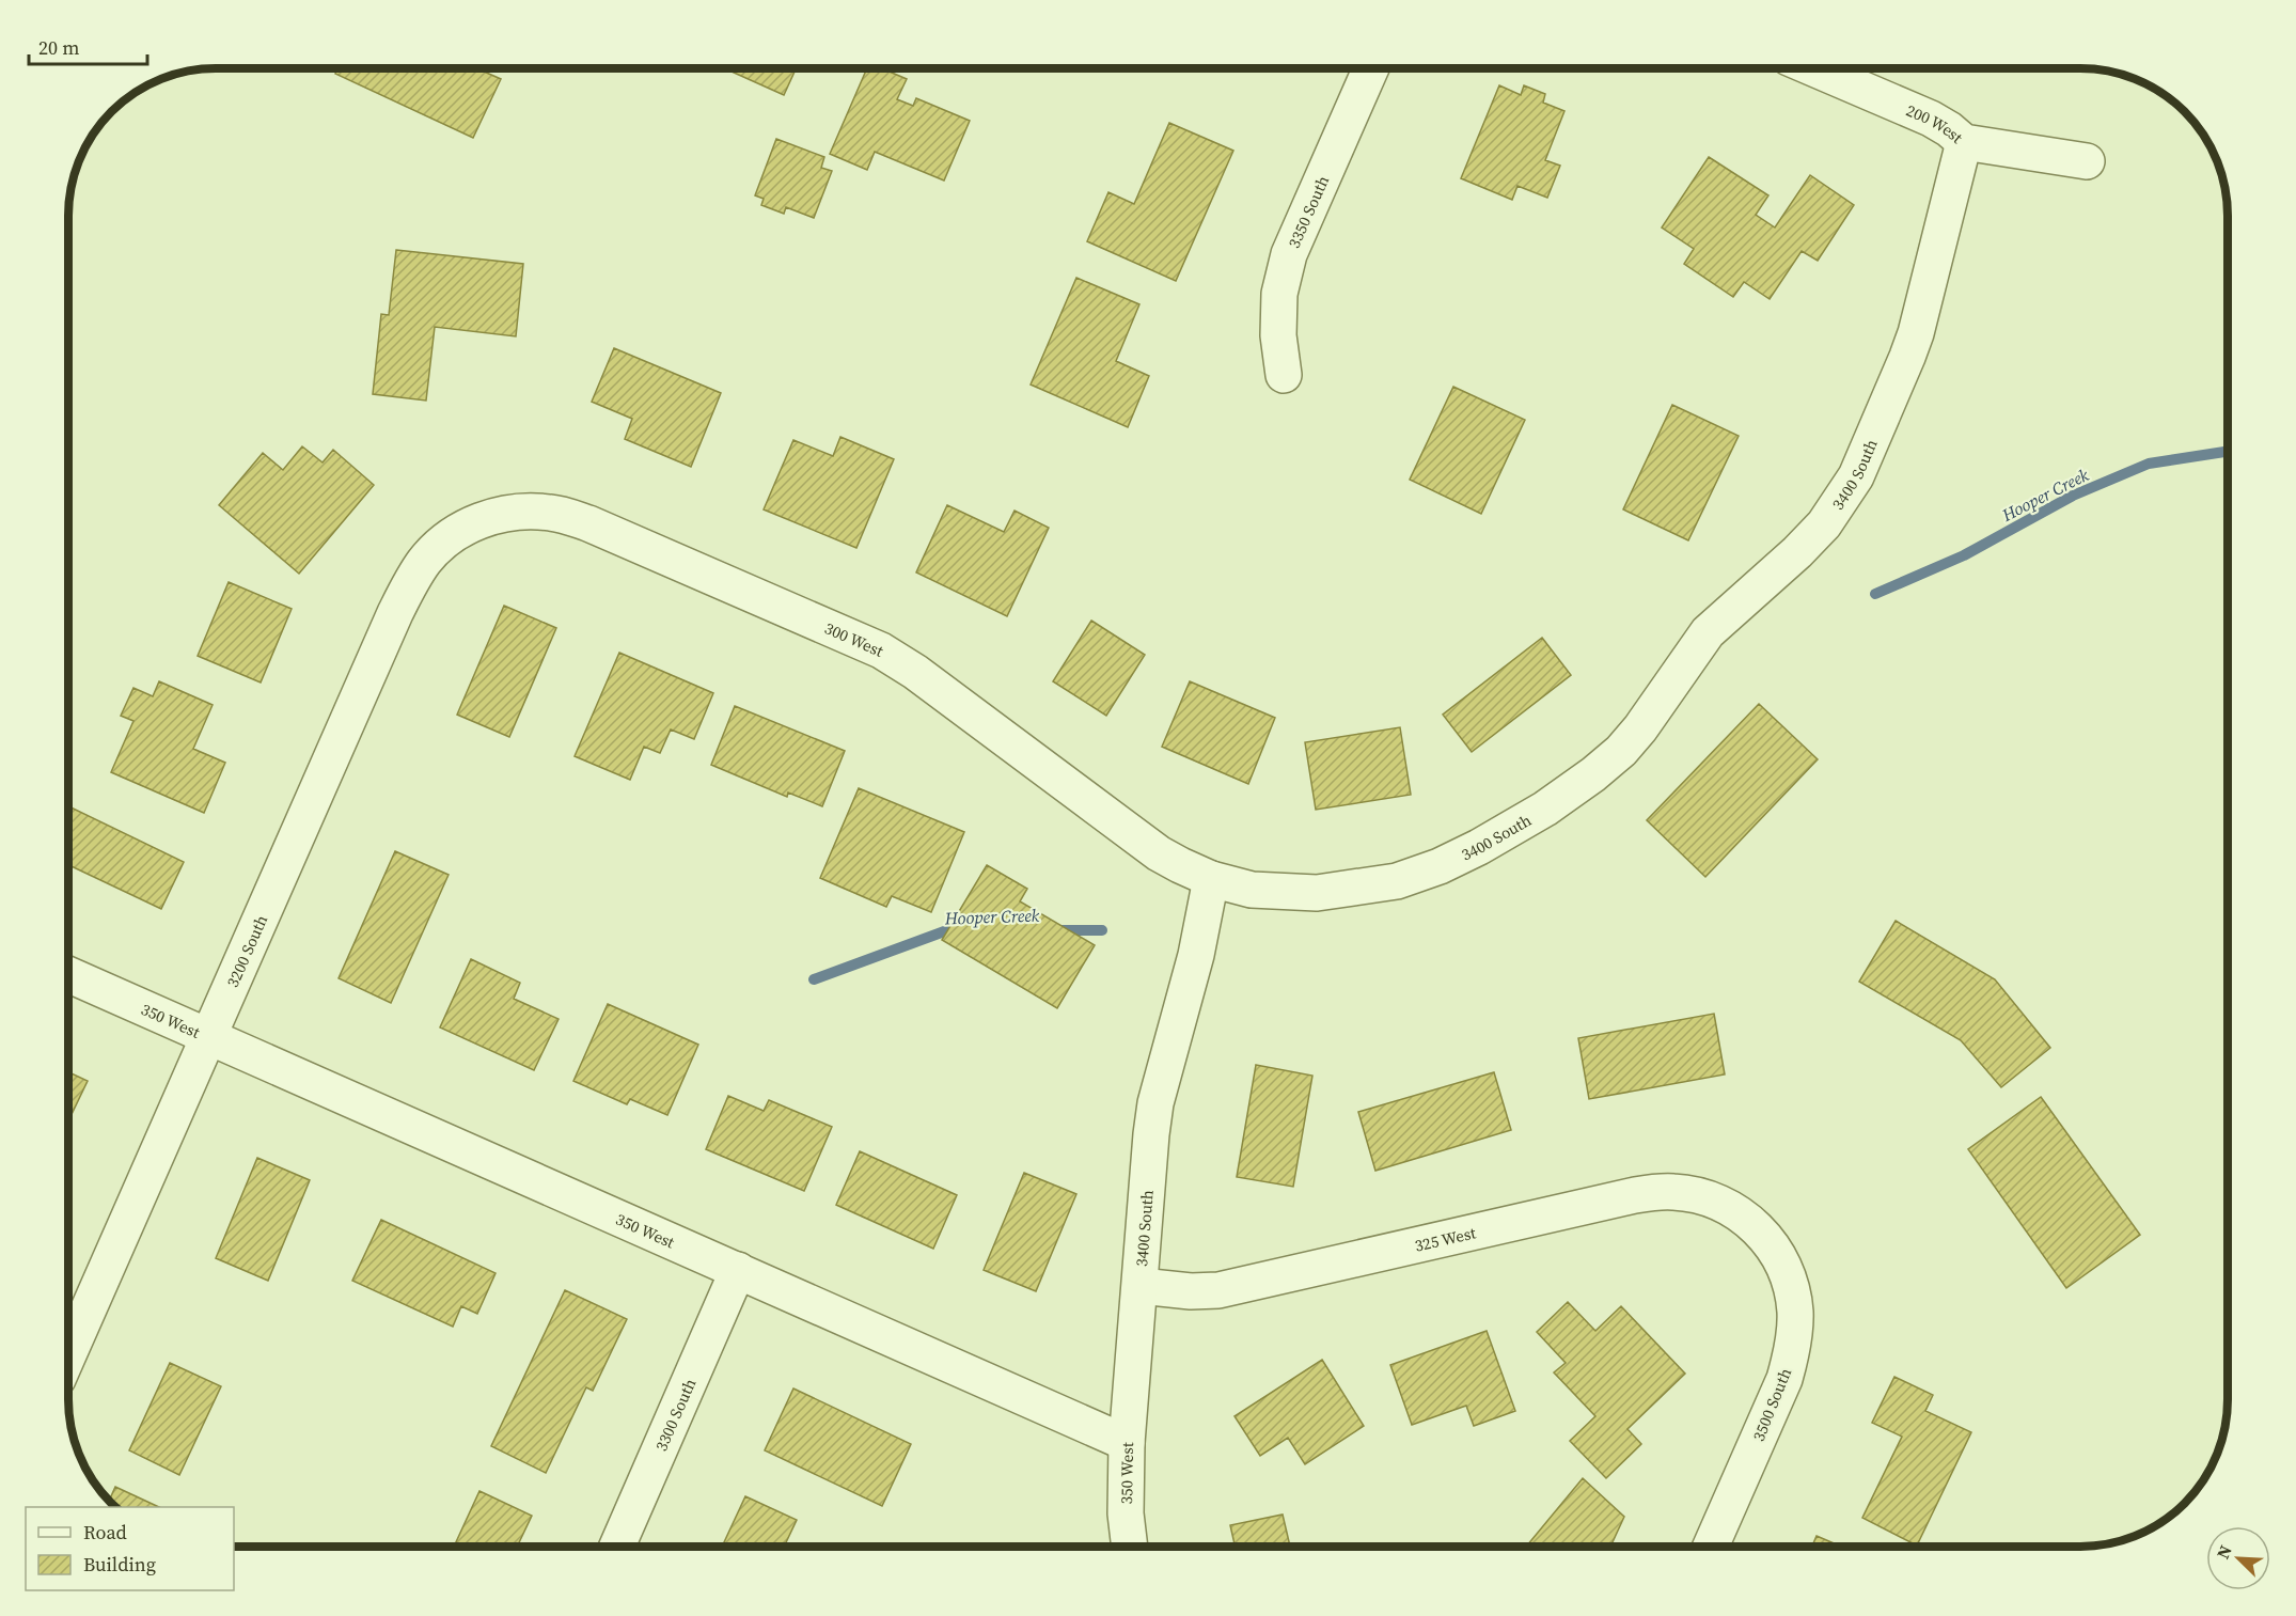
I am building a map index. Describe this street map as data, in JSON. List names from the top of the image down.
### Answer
{
  "streets": {
    "street": [
      "200 West",
      "3350 South",
      "3400 South",
      "300 West",
      "3200 South",
      "350 West",
      "325 West",
      "3500 South",
      "3300 South"
    ]
  },
  "crossings": [
    ["200 West", "3400 South"],
    ["3400 South", "300 West"],
    ["3400 South", "350 West"],
    ["3400 South", "325 West"],
    ["300 West", "3200 South"],
    ["3200 South", "350 West"],
    ["350 West", "3300 South"],
    ["325 West", "3500 South"]
  ],
  "water": ["Hooper Creek"],
  "legend": ["Road", "Building"],
  "scale_bar": "20 m",
  "north": "top left"
}
